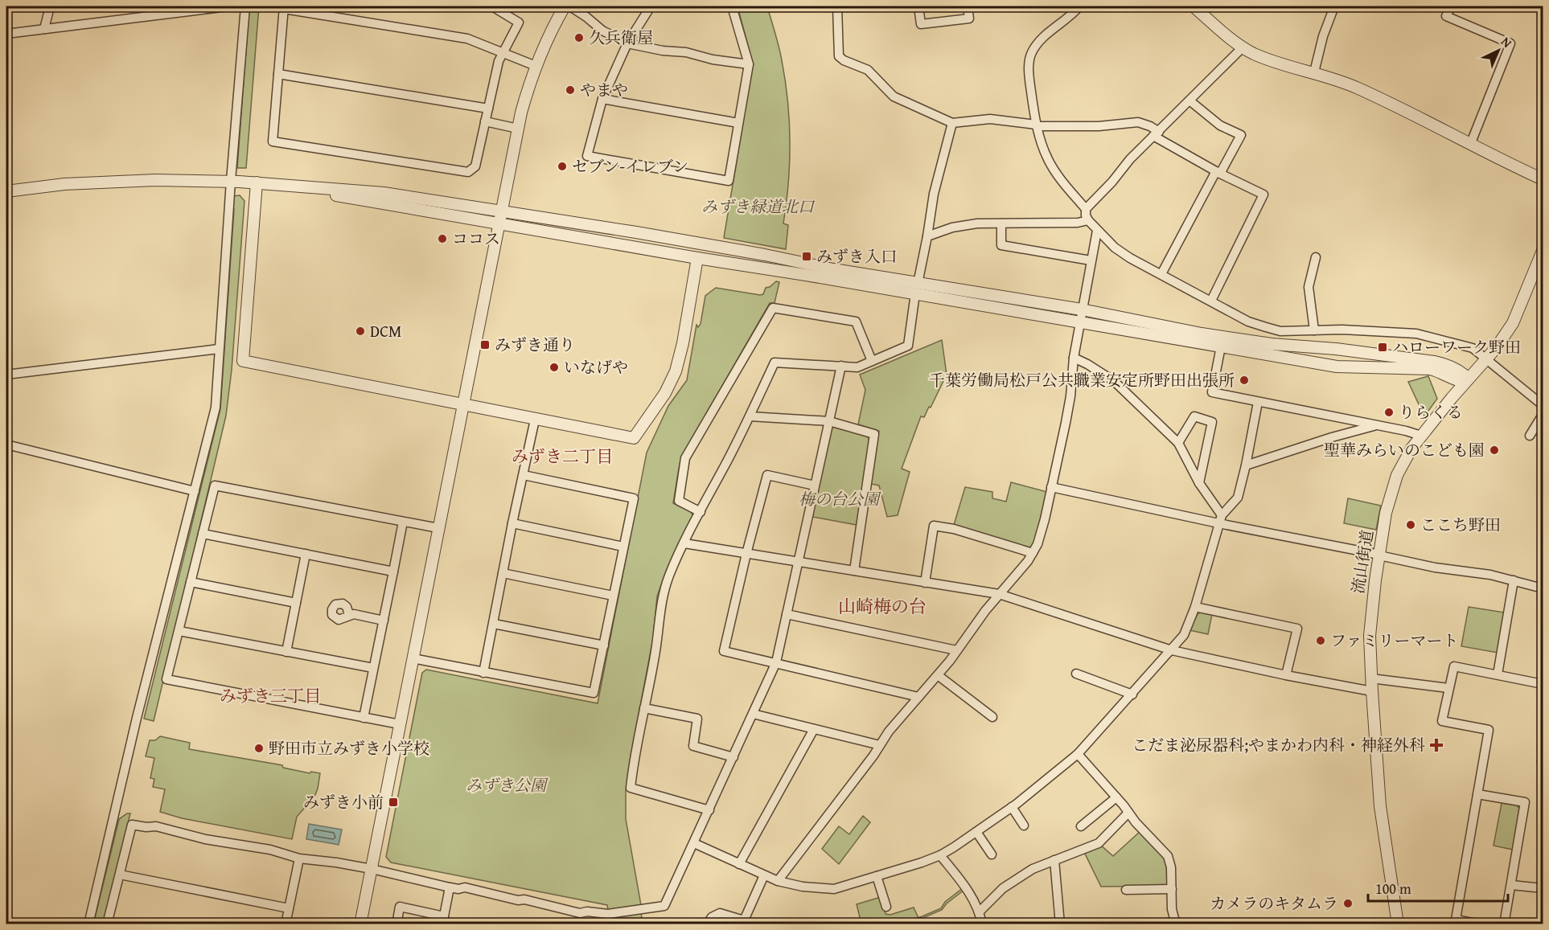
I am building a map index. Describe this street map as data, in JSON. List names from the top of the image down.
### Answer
{
  "streets": {
    "street": ["流山街道"]
  },
  "districts": ["みずき二丁目", "山崎梅の台", "みずき三丁目"],
  "parks": ["みずき緑道北口", "梅の台公園", "みずき公園"],
  "places": {
    "other": [
      "久兵衛屋",
      "やまや",
      "セブン-イレブン",
      "ココス",
      "DCM",
      "いなげや",
      "千葉労働局松戸公共職業安定所野田出張所",
      "りらくる",
      "聖華みらいのこども園",
      "ここち野田",
      "ファミリーマート",
      "野田市立みずき小学校",
      "カメラのキタムラ"
    ],
    "transit": [
      "みずき入口",
      "みずき通り",
      "ハローワーク野田",
      "みずき小前"
    ],
    "health": ["こだま泌尿器科;やまかわ内科・神経外科"]
  },
  "scale_bar": "100 m",
  "north": "top right"
}
